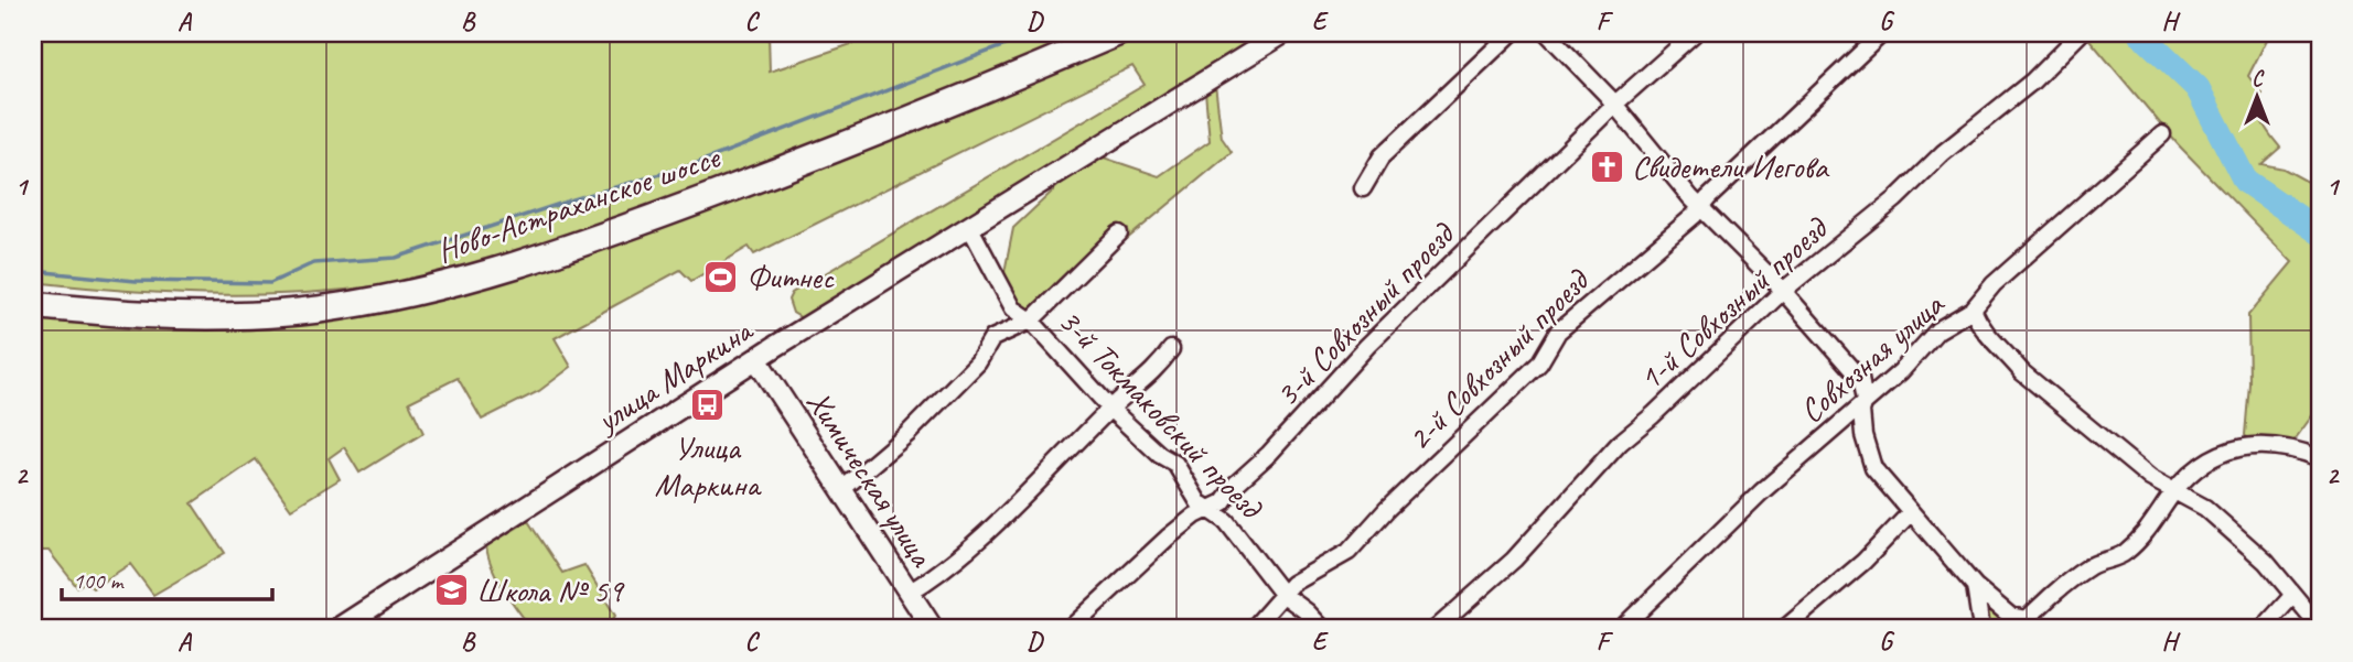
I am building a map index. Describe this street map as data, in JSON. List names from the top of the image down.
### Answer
{
  "streets": {
    "main road": ["Ново-Астраханское шоссе"],
    "street": [
      "1-й Совхозный проезд",
      "3-й Совхозный проезд",
      "Совхозная улица",
      "2-й Совхозный проезд",
      "улица Маркина",
      "3-й Токмаковский проезд",
      "Химическая улица"
    ]
  },
  "crossings": [
    ["3-й Совхозный проезд", "3-й Токмаковский проезд"],
    ["2-й Совхозный проезд", "3-й Токмаковский проезд"],
    ["улица Маркина", "3-й Токмаковский проезд"],
    ["улица Маркина", "Химическая улица"]
  ],
  "places": {
    "church": ["Свидетели Иегова"],
    "sports": ["Фитнес"],
    "bus stop": ["Улица Маркина"],
    "school or university": ["Школа № 59"]
  },
  "scale_bar": "100 m",
  "north": "top",
  "grid": {
    "columns": [
      "A",
      "B",
      "C",
      "D",
      "E",
      "F",
      "G",
      "H"
    ],
    "rows": ["1", "2"]
  }
}
